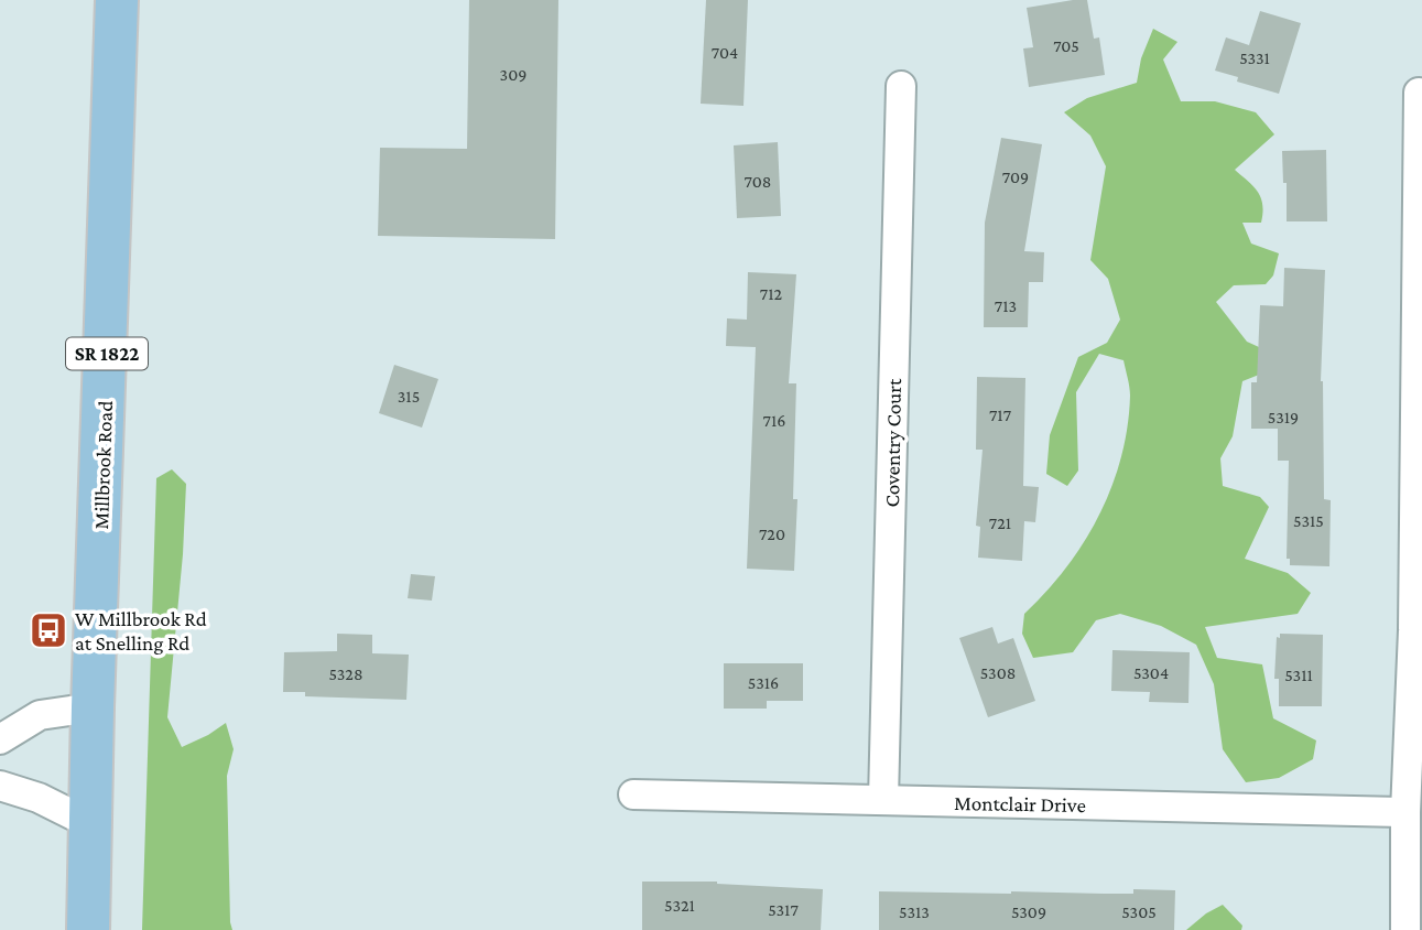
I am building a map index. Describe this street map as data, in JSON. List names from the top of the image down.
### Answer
{
  "streets": {
    "main road": ["SR 1822", "Millbrook Road"],
    "street": ["Coventry Court", "Montclair Drive"]
  },
  "crossings": [
    ["Coventry Court", "Montclair Drive"]
  ],
  "places": {
    "bus stop": ["W Millbrook Rd at Snelling Rd"]
  },
  "house_numbers": [
    "705",
    "704",
    "5331",
    "309",
    "709",
    "708",
    "712",
    "713",
    "315",
    "717",
    "5319",
    "716",
    "5315",
    "721",
    "720",
    "5308",
    "5304",
    "5328",
    "5311",
    "5316",
    "5321",
    "5317",
    "5313",
    "5309",
    "5305"
  ]
}
